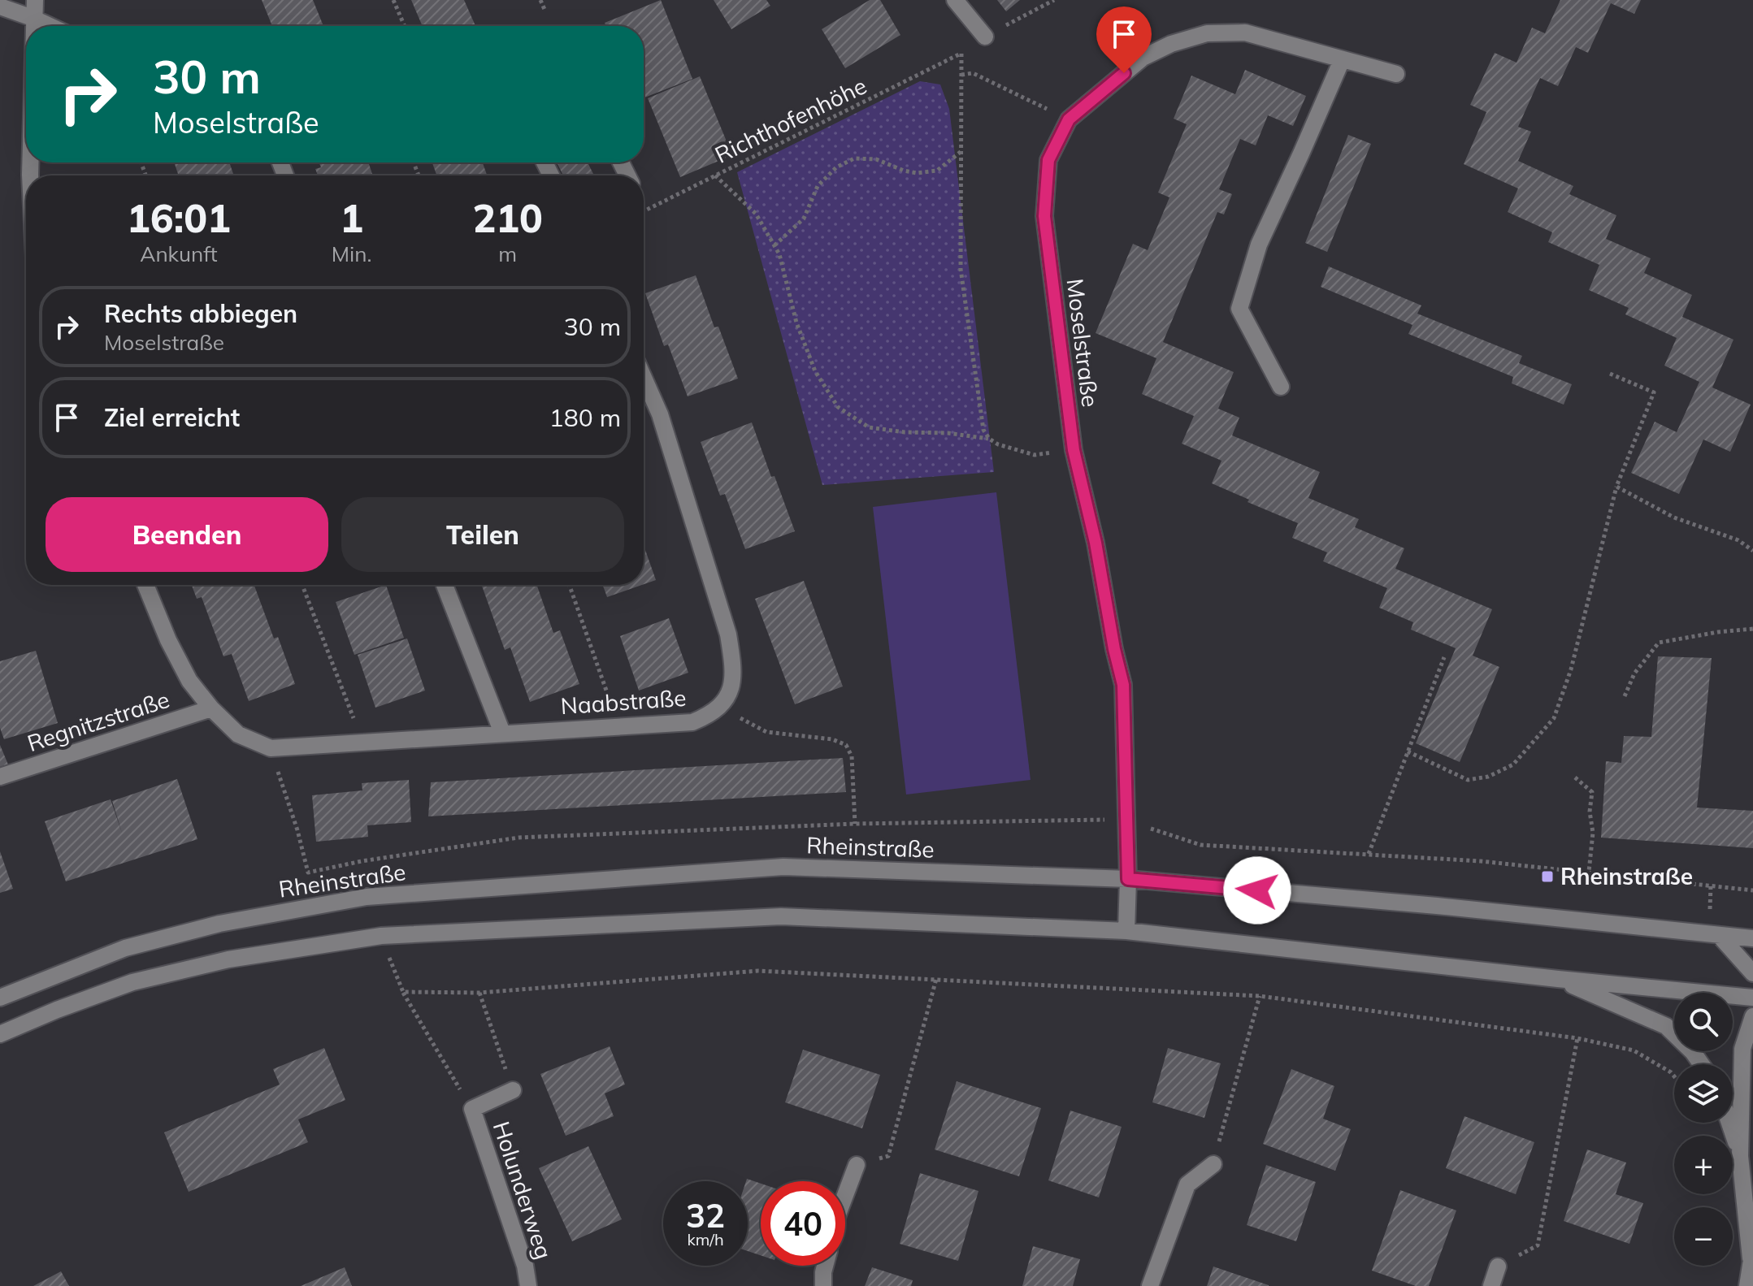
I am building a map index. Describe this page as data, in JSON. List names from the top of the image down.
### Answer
{
  "streets": {
    "street": [
      "Moselstraße",
      "Naabstraße",
      "Regnitzstraße",
      "Rheinstraße",
      "Holunderweg"
    ],
    "path": ["Richthofenhöhe"]
  },
  "crossings": [
    ["Moselstraße", "Rheinstraße"],
    ["Naabstraße", "Regnitzstraße"]
  ],
  "places": {
    "transit": ["Rheinstraße"]
  },
  "page": {
    "turn": ["30 m", "Moselstraße"],
    "eta": [
      "16:01",
      "Ankunft",
      "1",
      "Min.",
      "210",
      "m"
    ],
    "list": [
      {
        "name": "Rechts abbiegen",
        "note": "Moselstraße",
        "value": "30 m"
      },
      {
        "name": "Ziel erreicht",
        "value": "180 m"
      }
    ],
    "buttons": ["Beenden", "Teilen"],
    "map_buttons": ["+", "−"],
    "speed": "32 km/h",
    "limit": "40"
  }
}
